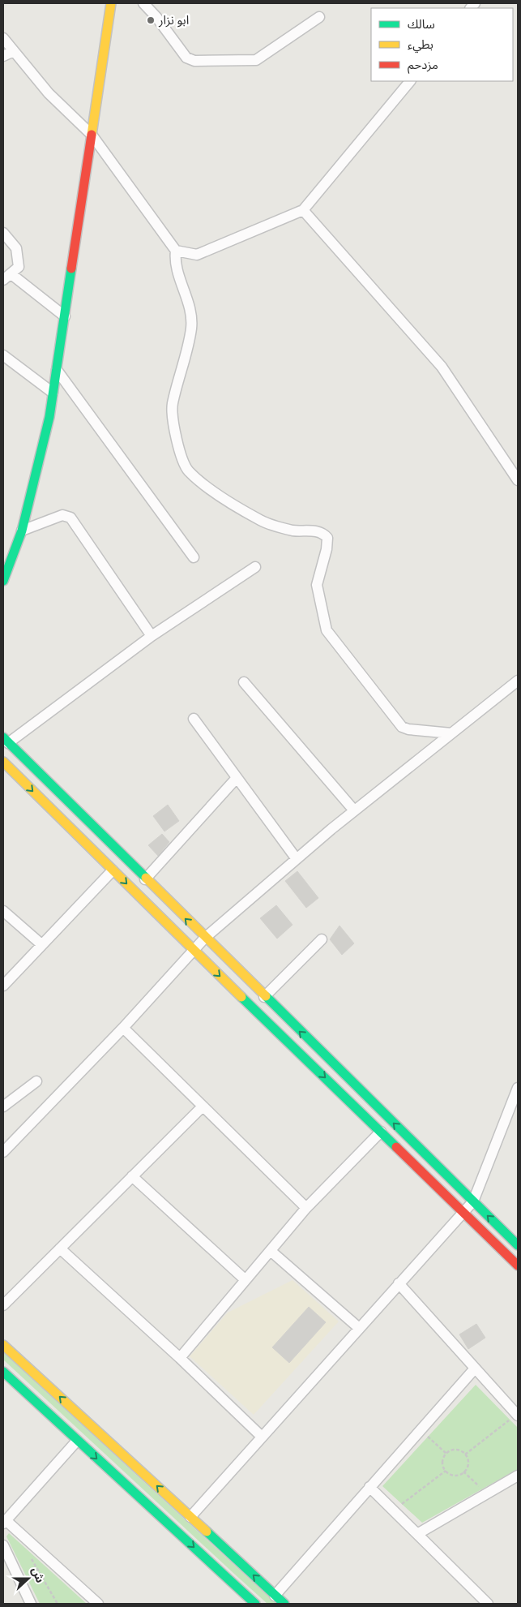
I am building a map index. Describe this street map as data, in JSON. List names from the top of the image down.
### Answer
{
  "places": ["ابو نزار"],
  "legend": ["سالك", "بطيء", "مزدحم"],
  "north": "right"
}
